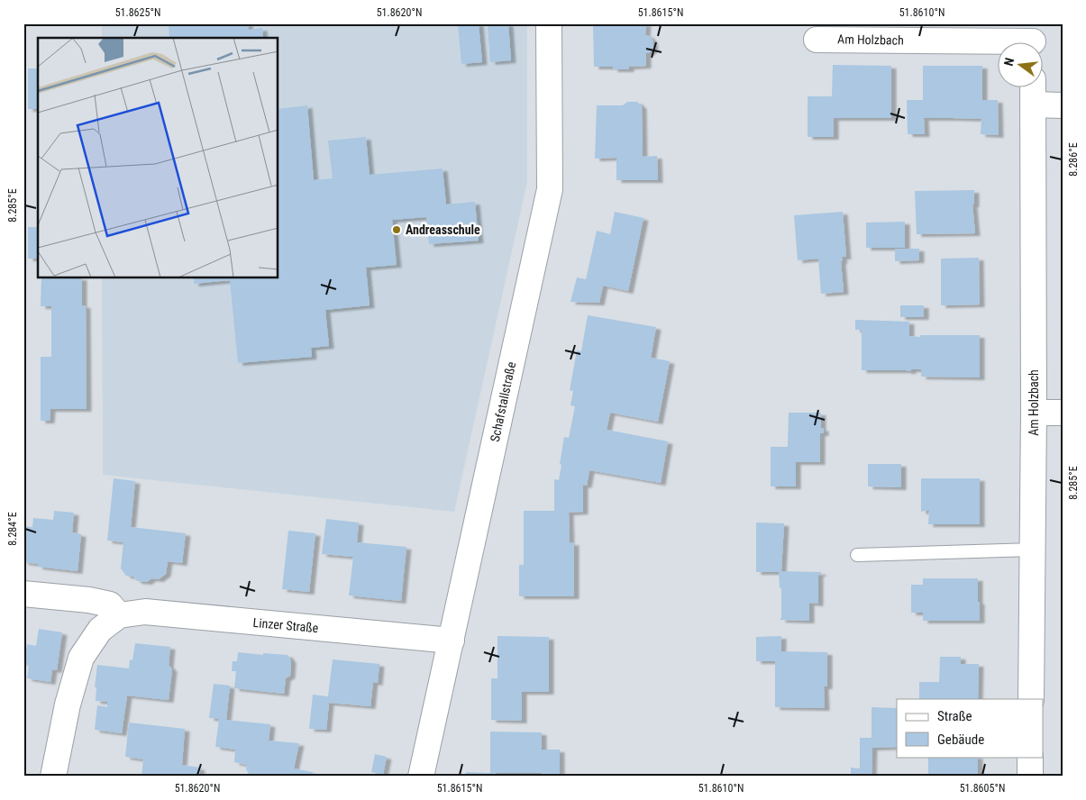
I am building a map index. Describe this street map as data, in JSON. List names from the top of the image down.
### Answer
{
  "streets": {
    "street": ["Am Holzbach", "Schafstallstraße", "Linzer Straße"]
  },
  "crossings": [
    ["Schafstallstraße", "Linzer Straße"]
  ],
  "places": ["Andreasschule"],
  "legend": ["Straße", "Gebäude"],
  "north": "left",
  "coordinates": [
    "51.8625°N",
    "51.8620°N",
    "51.8615°N",
    "51.8610°N",
    "8.286°E",
    "8.285°E",
    "8.284°E",
    "51.8605°N"
  ]
}
